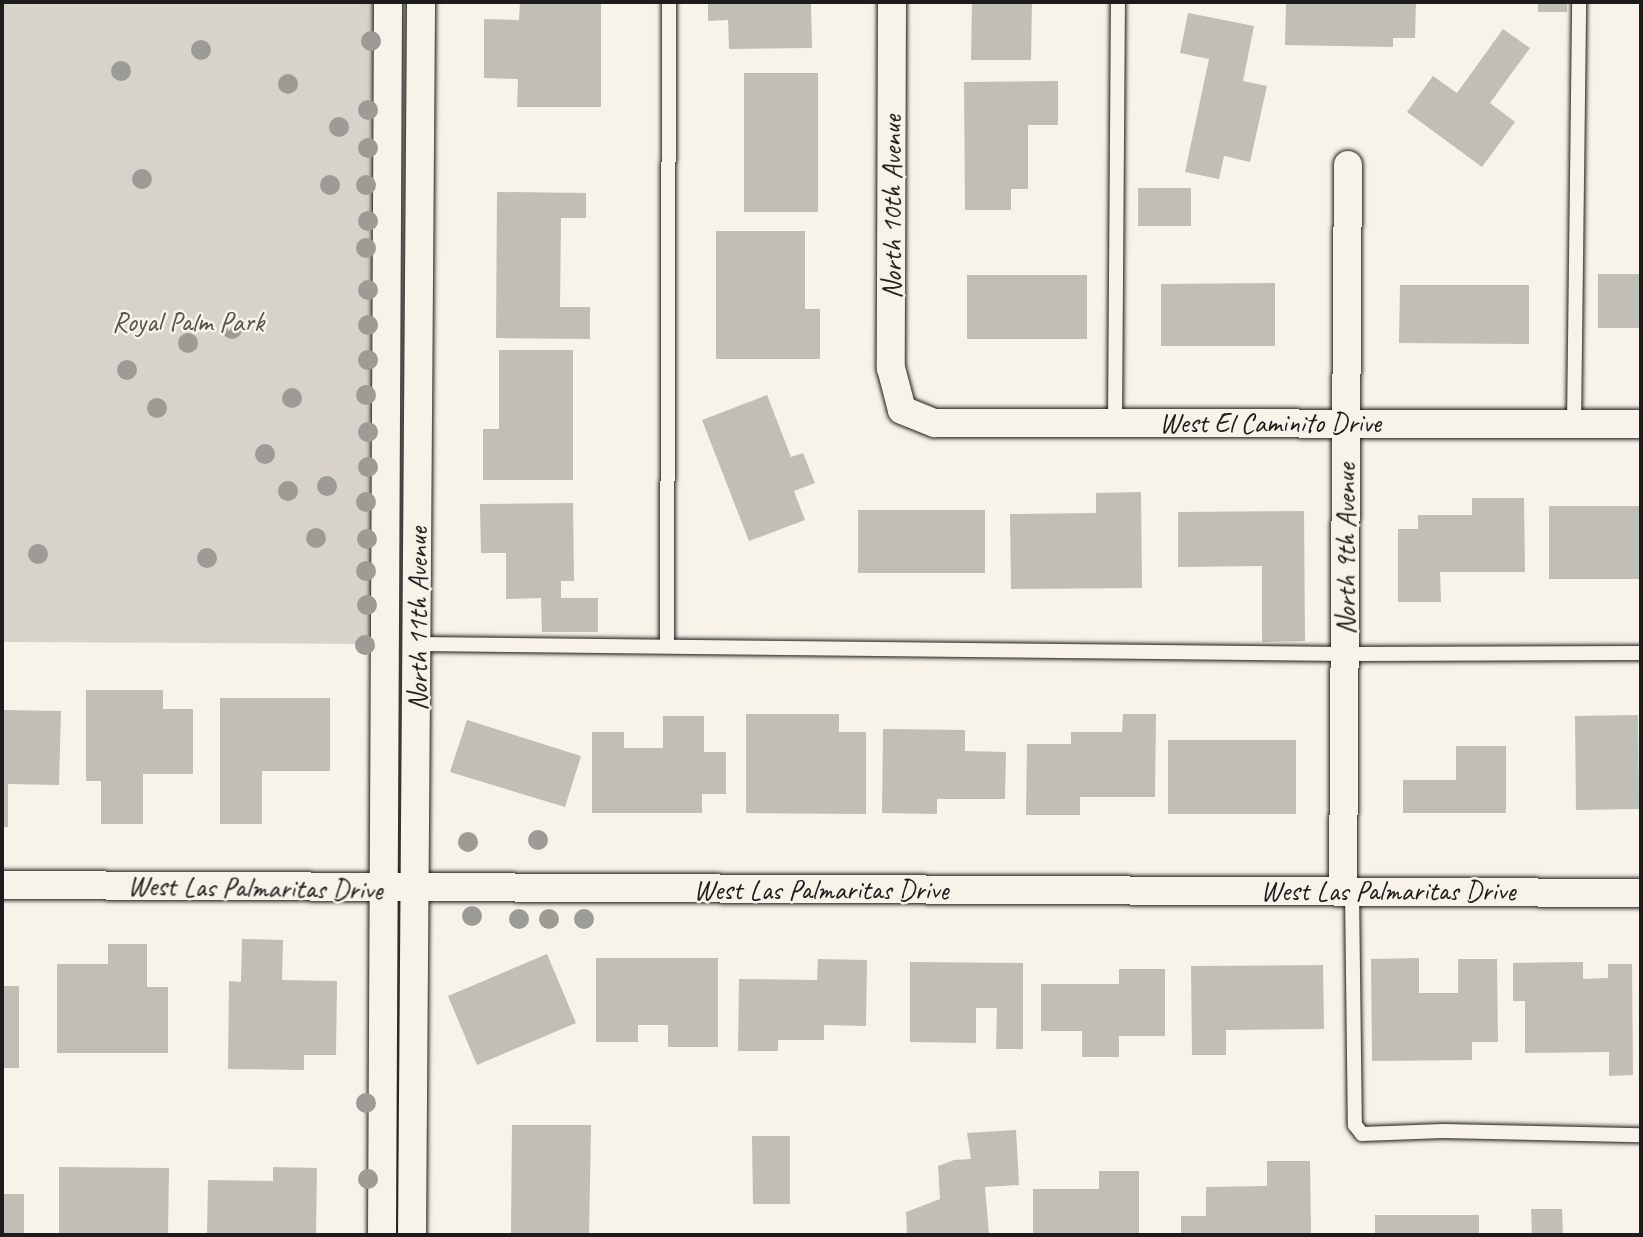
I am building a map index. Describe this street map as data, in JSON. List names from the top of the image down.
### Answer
{
  "streets": {
    "street": [
      "North 10th Avenue",
      "West El Caminito Drive",
      "North 9th Avenue",
      "North 11th Avenue",
      "West Las Palmaritas Drive"
    ]
  },
  "crossings": [
    ["North 10th Avenue", "West El Caminito Drive"],
    ["West El Caminito Drive", "North 9th Avenue"],
    ["North 9th Avenue", "West Las Palmaritas Drive"],
    ["North 11th Avenue", "West Las Palmaritas Drive"]
  ],
  "parks": ["Royal Palm Park"]
}
